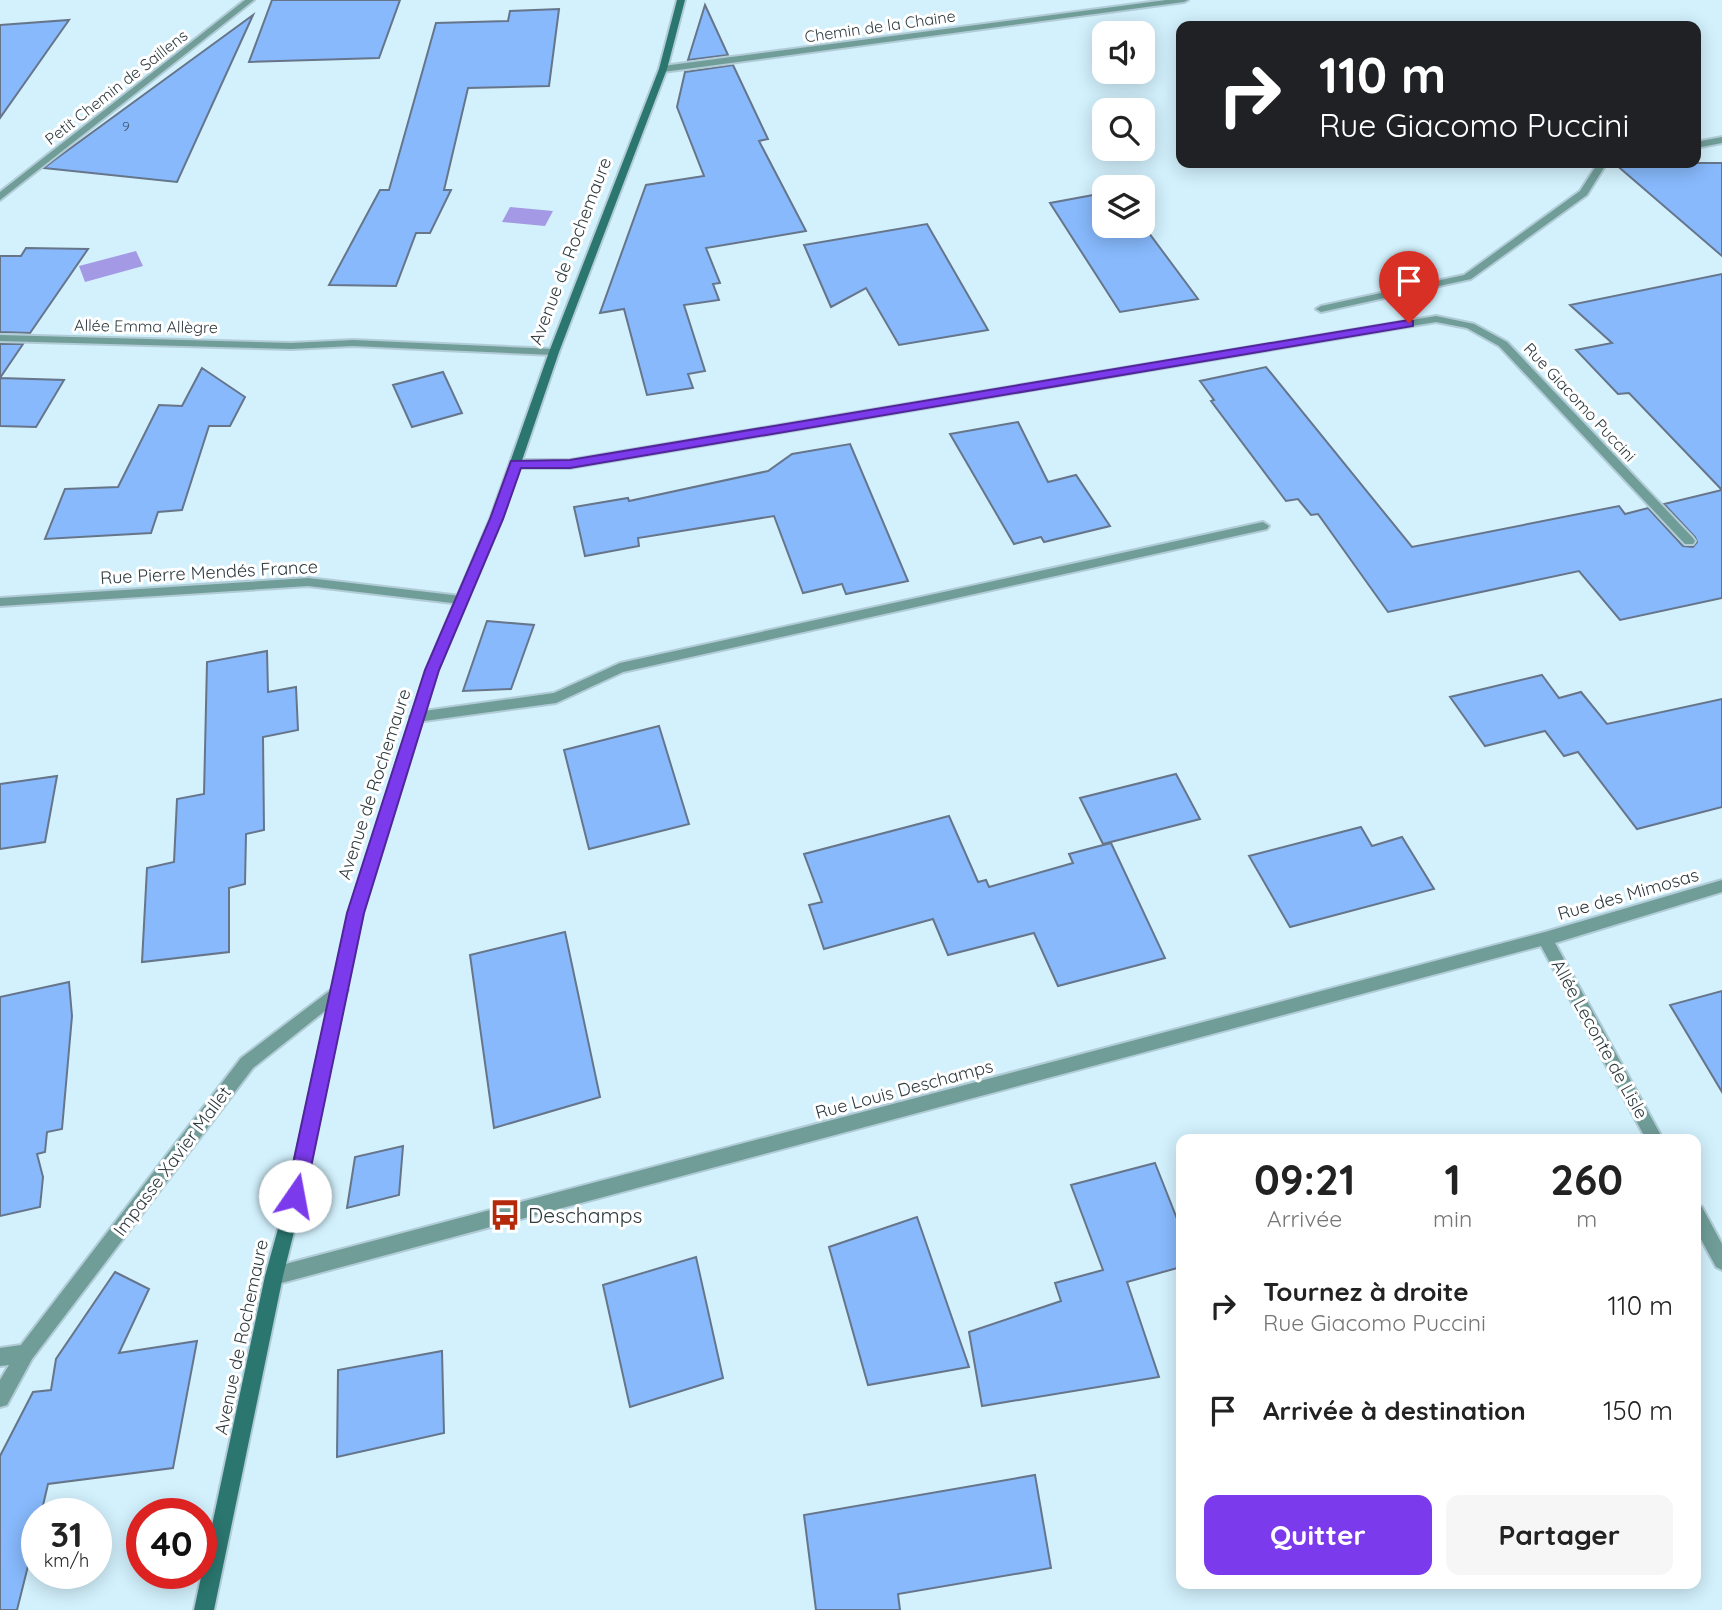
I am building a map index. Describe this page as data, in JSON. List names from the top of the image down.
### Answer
{
  "streets": {
    "street": [
      "Chemin de la Chaine",
      "Petit Chemin de Saillens",
      "Avenue de Rochemaure",
      "Allée Emma Allègre",
      "Rue Giacomo Puccini",
      "Rue Pierre Mendés France",
      "Rue des Mimosas",
      "Allée Leconte de Lisle",
      "Rue Louis Deschamps",
      "Impasse Xavier Mallet"
    ]
  },
  "crossings": [
    ["Chemin de la Chaine", "Avenue de Rochemaure"],
    ["Avenue de Rochemaure", "Allée Emma Allègre"],
    ["Avenue de Rochemaure", "Rue Giacomo Puccini"],
    ["Avenue de Rochemaure", "Rue Pierre Mendés France"],
    ["Avenue de Rochemaure", "Rue Louis Deschamps"],
    ["Avenue de Rochemaure", "Impasse Xavier Mallet"],
    ["Rue des Mimosas", "Allée Leconte de Lisle"],
    ["Rue des Mimosas", "Rue Louis Deschamps"],
    ["Allée Leconte de Lisle", "Rue Louis Deschamps"]
  ],
  "places": {
    "bus stop": ["Deschamps"]
  },
  "house_numbers": ["9"],
  "page": {
    "turn": ["110 m", "Rue Giacomo Puccini"],
    "eta": [
      "09:21",
      "Arrivée",
      "1",
      "min",
      "260",
      "m"
    ],
    "list": [
      {
        "name": "Tournez à droite",
        "note": "Rue Giacomo Puccini",
        "value": "110 m"
      },
      {
        "name": "Arrivée à destination",
        "value": "150 m"
      }
    ],
    "buttons": ["Quitter", "Partager"],
    "speed": "31 km/h",
    "limit": "40"
  }
}
